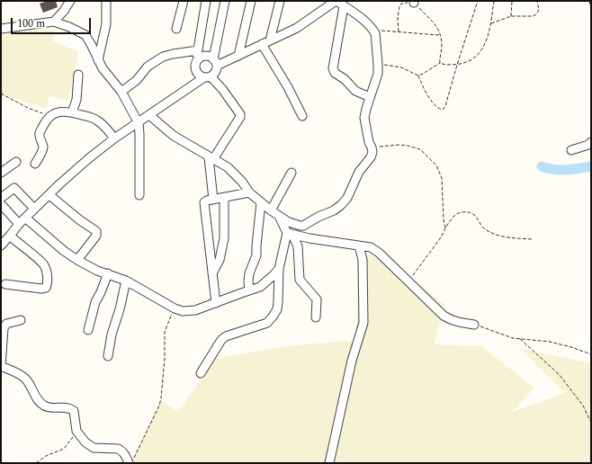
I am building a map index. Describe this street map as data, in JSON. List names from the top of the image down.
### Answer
{
  "scale_bar": "100 m"
}
